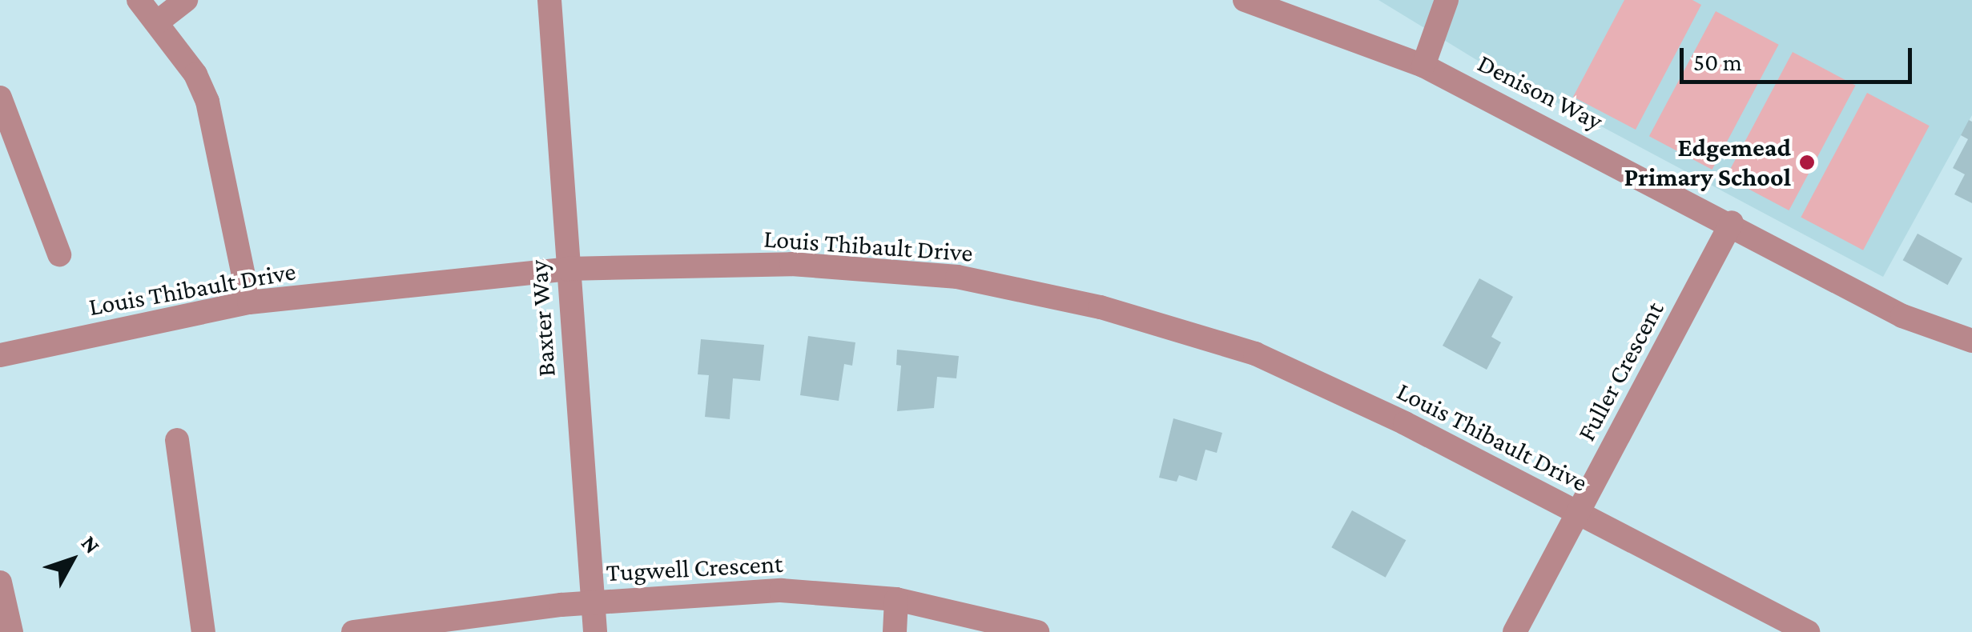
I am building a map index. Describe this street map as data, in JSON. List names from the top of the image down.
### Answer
{
  "streets": {
    "street": [
      "Denison Way",
      "Louis Thibault Drive",
      "Baxter Way",
      "Fuller Crescent",
      "Tugwell Crescent"
    ]
  },
  "crossings": [
    ["Denison Way", "Fuller Crescent"],
    ["Louis Thibault Drive", "Baxter Way"],
    ["Louis Thibault Drive", "Fuller Crescent"],
    ["Baxter Way", "Tugwell Crescent"]
  ],
  "places": ["Edgemead Primary School"],
  "scale_bar": "50 m",
  "north": "top right"
}
